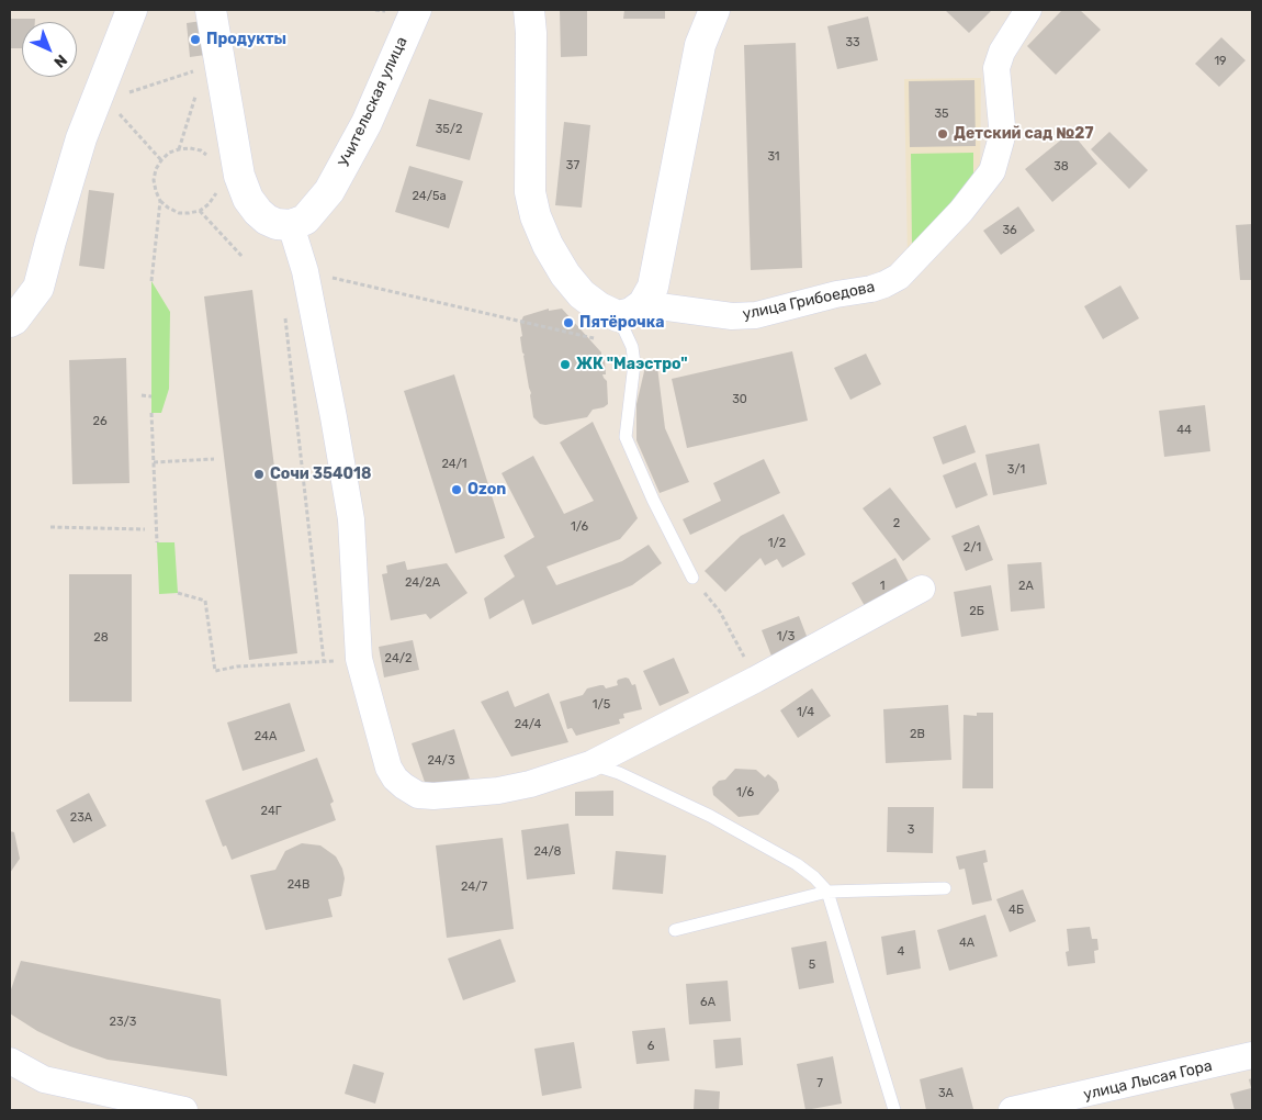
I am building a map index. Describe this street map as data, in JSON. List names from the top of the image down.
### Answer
{
  "streets": {
    "street": ["Учительская улица", "улица Грибоедова", "улица Лысая Гора"]
  },
  "places": [
    "Продукты",
    "Детский сад №27",
    "Пятёрочка",
    "ЖК \"Маэстро\"",
    "Сочи 354018",
    "Ozon"
  ],
  "house_numbers": [
    "33",
    "19",
    "35",
    "35/2",
    "31",
    "37",
    "38",
    "24/5а",
    "36",
    "30",
    "26",
    "44",
    "24/1",
    "3/1",
    "2",
    "1/6",
    "1/2",
    "2/1",
    "24/2А",
    "1",
    "2А",
    "2Б",
    "1/3",
    "28",
    "24/2",
    "1/5",
    "1/4",
    "24/4",
    "2В",
    "24А",
    "24/3",
    "1/6",
    "24Г",
    "23А",
    "3",
    "24/8",
    "24В",
    "24/7",
    "4Б",
    "4А",
    "4",
    "5",
    "6А",
    "23/3",
    "6",
    "7",
    "3А"
  ],
  "north": "bottom right"
}
